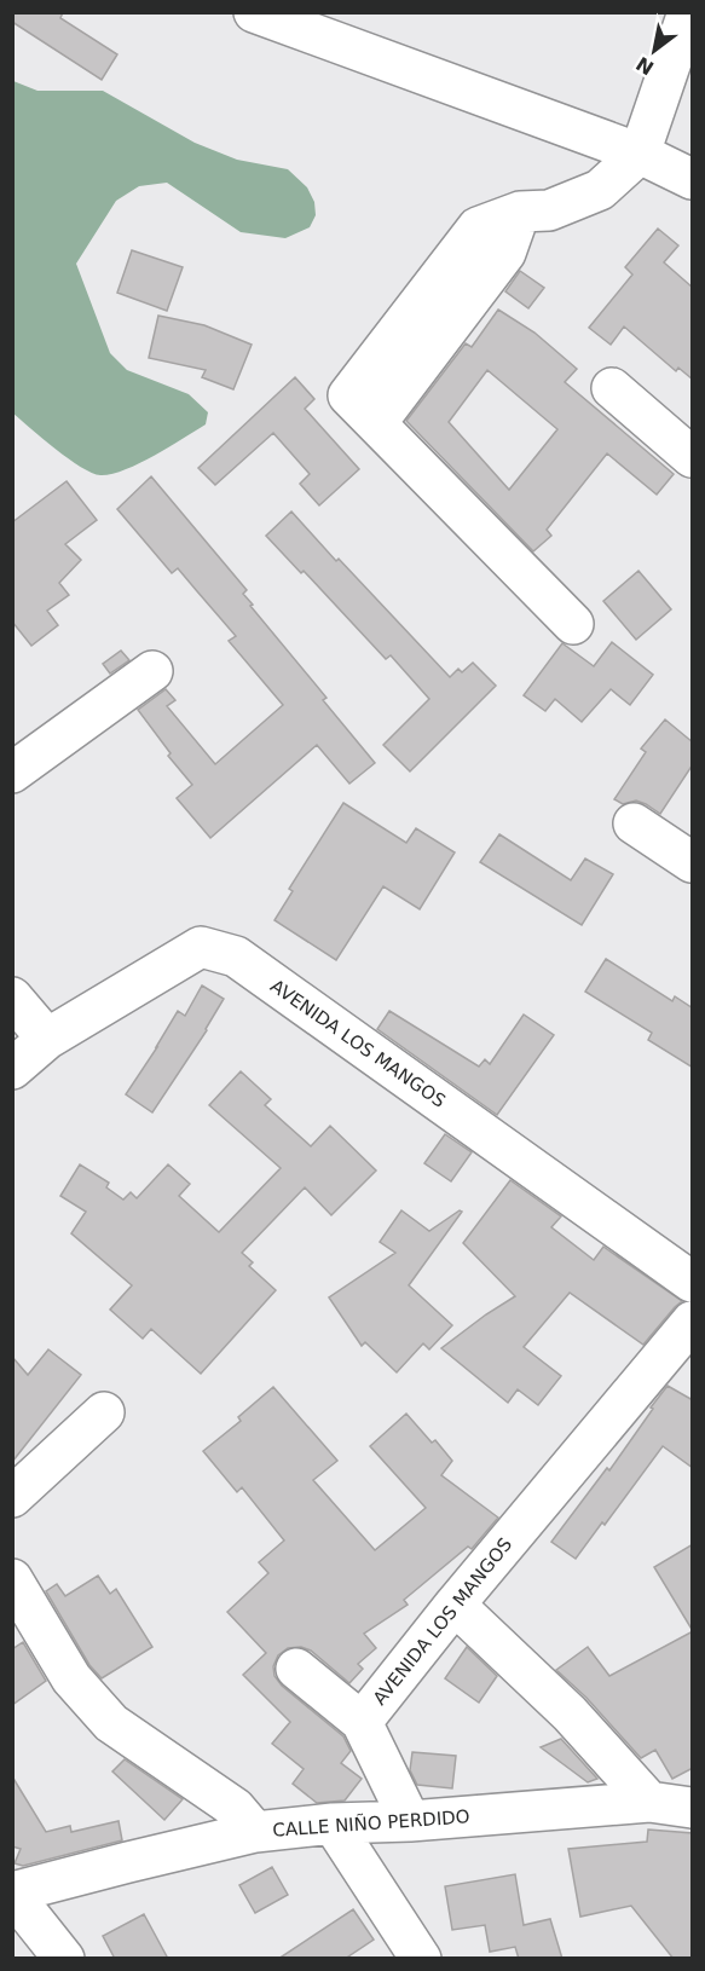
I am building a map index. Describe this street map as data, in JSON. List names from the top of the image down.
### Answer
{
  "streets": {
    "street": ["AVENIDA LOS MANGOS", "CALLE NIÑO PERDIDO"]
  },
  "crossings": [
    ["AVENIDA LOS MANGOS", "CALLE NIÑO PERDIDO"]
  ],
  "north": "bottom left"
}
